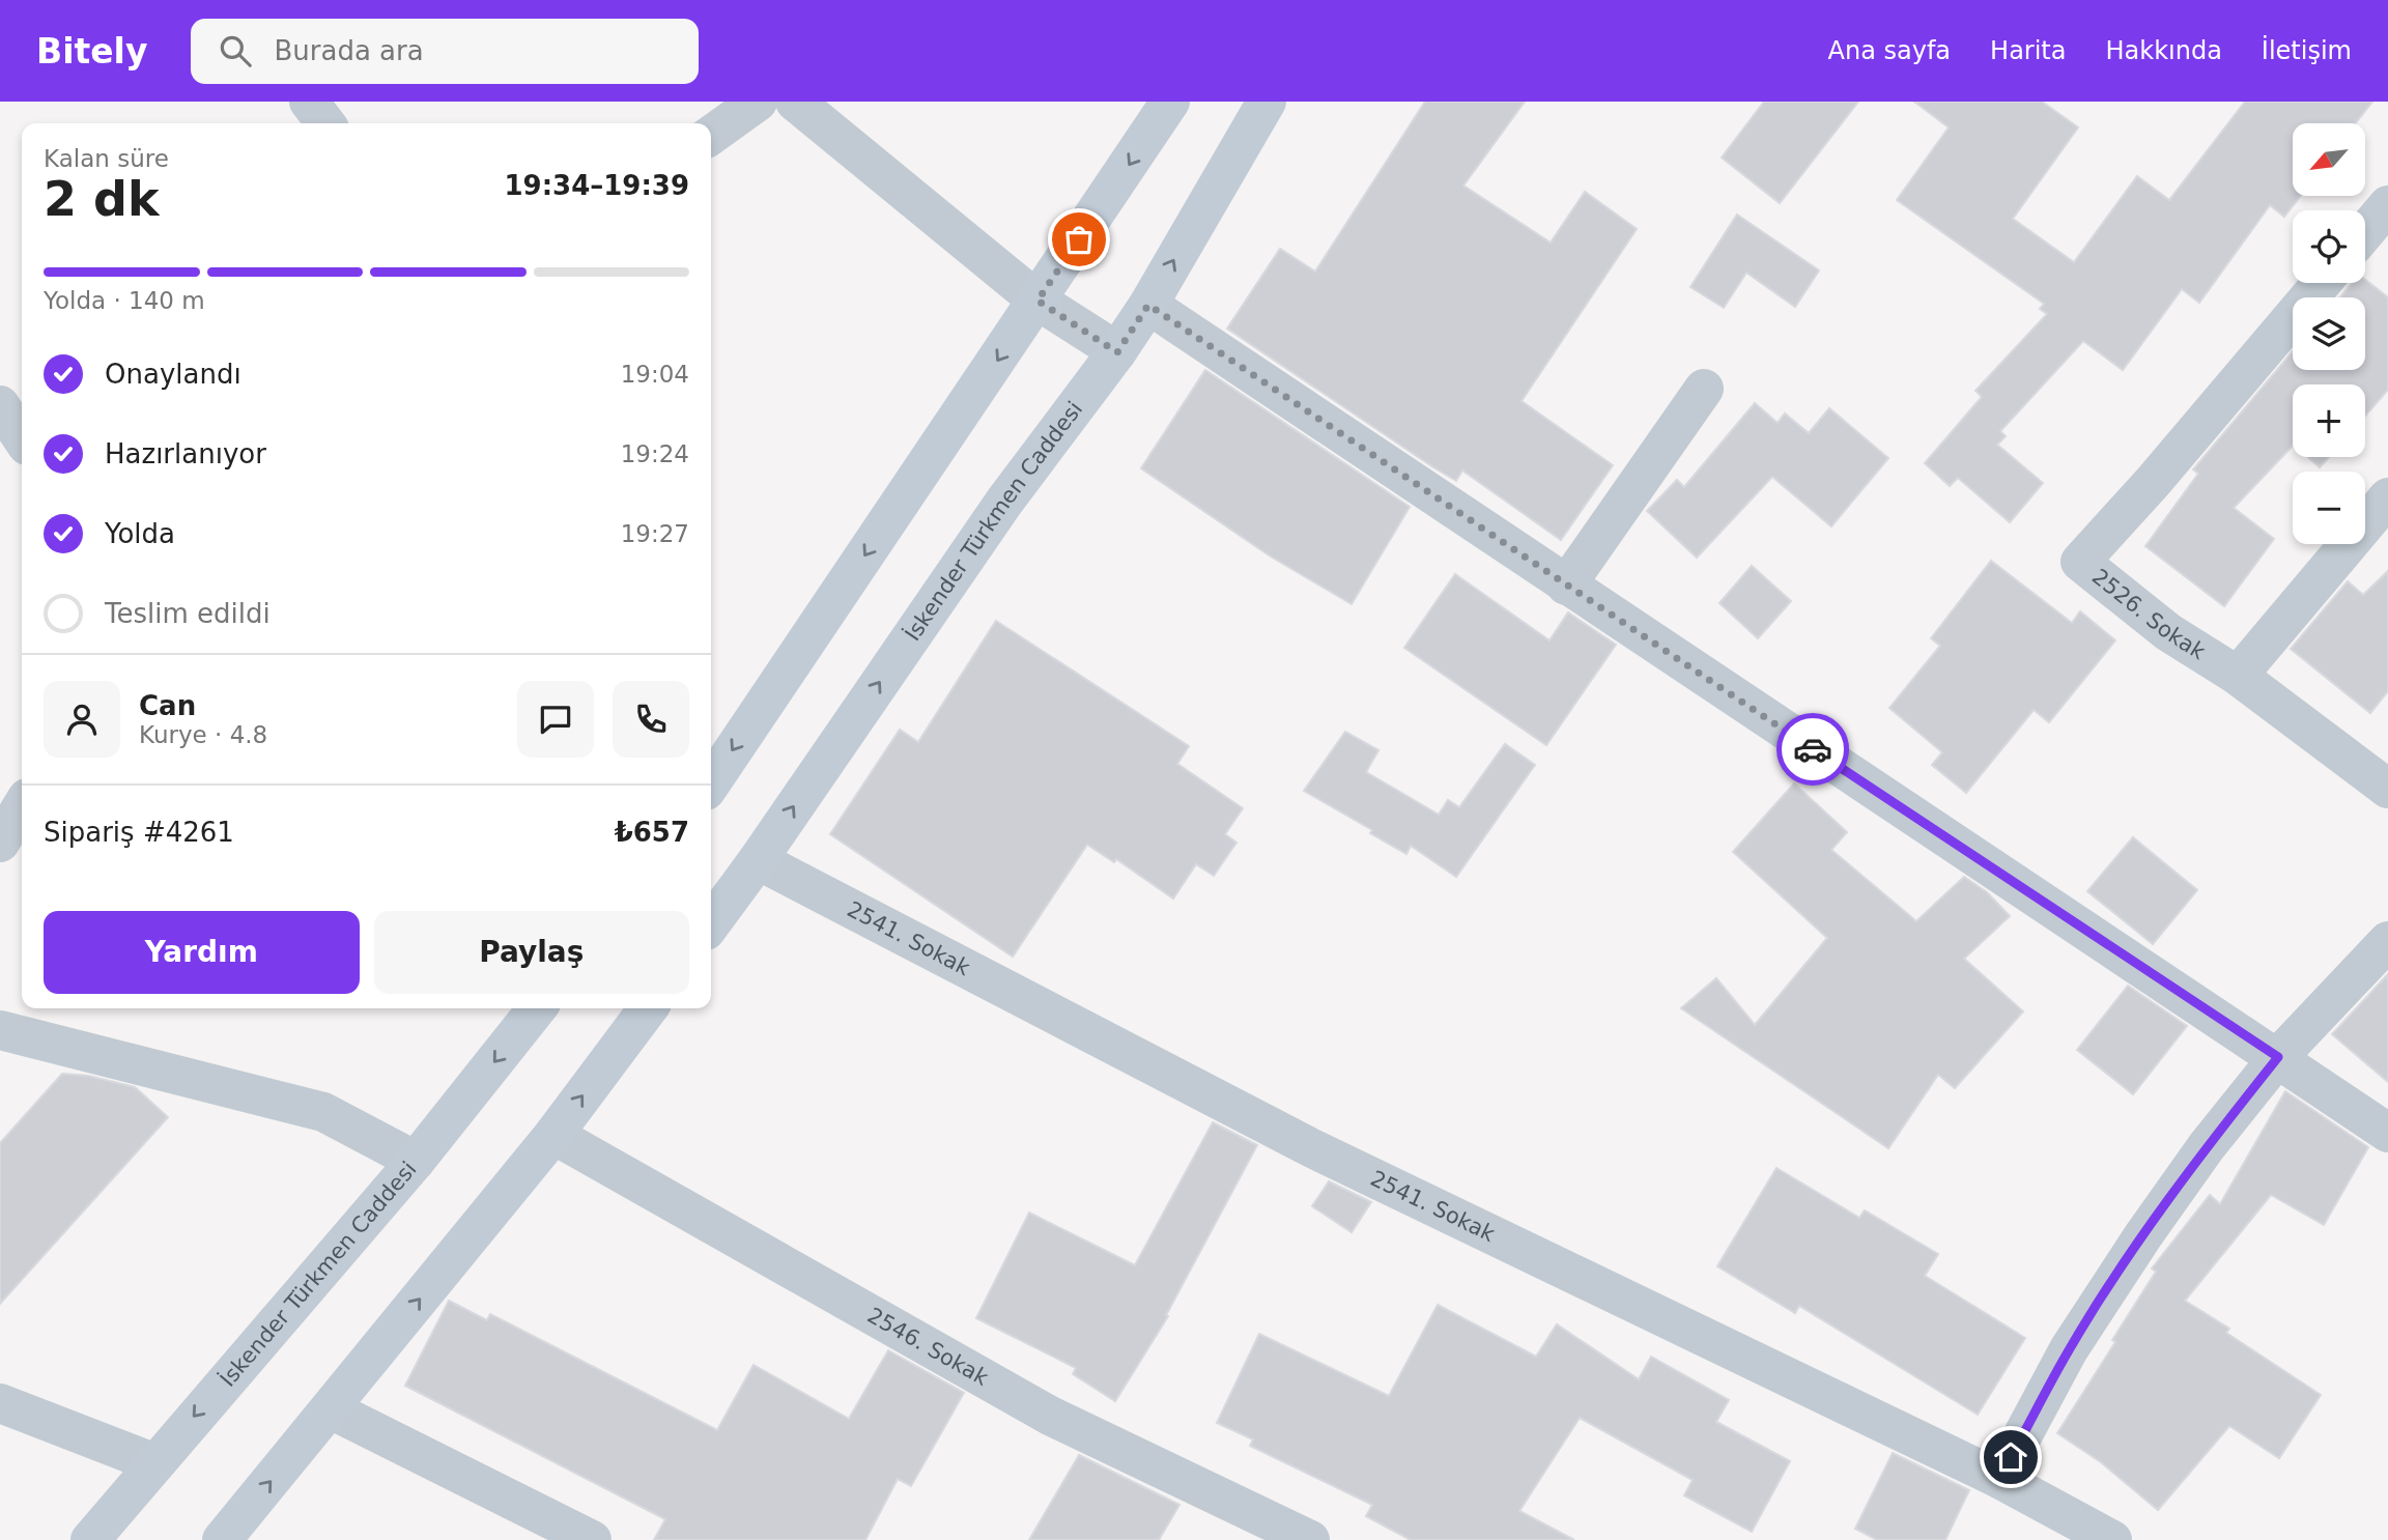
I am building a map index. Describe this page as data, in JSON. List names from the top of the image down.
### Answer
{
  "streets": {
    "main road": ["İskender Türkmen Caddesi"],
    "street": ["2526. Sokak", "2541. Sokak", "2546. Sokak"]
  },
  "crossings": [
    ["İskender Türkmen Caddesi", "2541. Sokak"]
  ],
  "north": "bottom left",
  "page": {
    "header": "Bitely",
    "search": "Burada ara",
    "nav": [
      "Ana sayfa",
      "Harita",
      "Hakkında",
      "İletişim"
    ],
    "map_buttons": ["+", "−"],
    "heading": ["2 dk", "Kalan süre", "19:34–19:39"],
    "panel": [
      "Can",
      "Kurye · 4.8",
      "Sipariş #4261",
      "₺657"
    ],
    "bar": "Yolda · 140 m",
    "list": [
      ["Onaylandı", "19:04"],
      ["Hazırlanıyor", "19:24"],
      ["Yolda", "19:27"],
      "Teslim edildi"
    ],
    "buttons": ["Yardım", "Paylaş"]
  }
}
